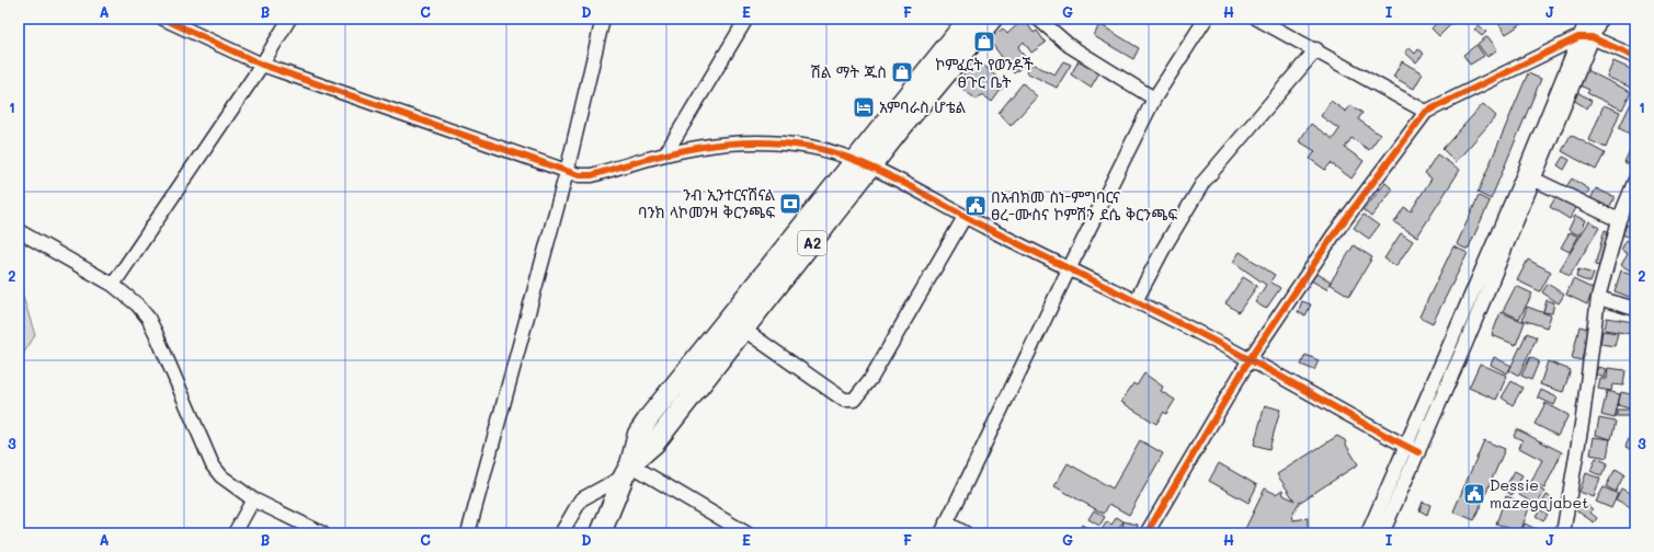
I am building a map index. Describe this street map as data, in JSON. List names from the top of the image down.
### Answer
{
  "streets": {
    "highway": ["A2"]
  },
  "places": {
    "shop": ["ኮምፈርት የወንዶች ፀጉር ቤት", "ሽል ማት ጁስ"],
    "hotel": ["አምባራስ ሆቴል"],
    "bank": ["ንብ ኢንተርናሽናል ባንክ ላኮመንዛ ቅርንጫፍ"],
    "public building": ["በአብክመ ስነ-ምግባርና ፀረ-ሙስና ኮምሽን ደሴ ቅርንጫፍ", "Dessie mazegajabet"]
  },
  "grid": {
    "columns": [
      "A",
      "B",
      "C",
      "D",
      "E",
      "F",
      "G",
      "H",
      "I",
      "J"
    ],
    "rows": ["1", "2", "3"]
  }
}
